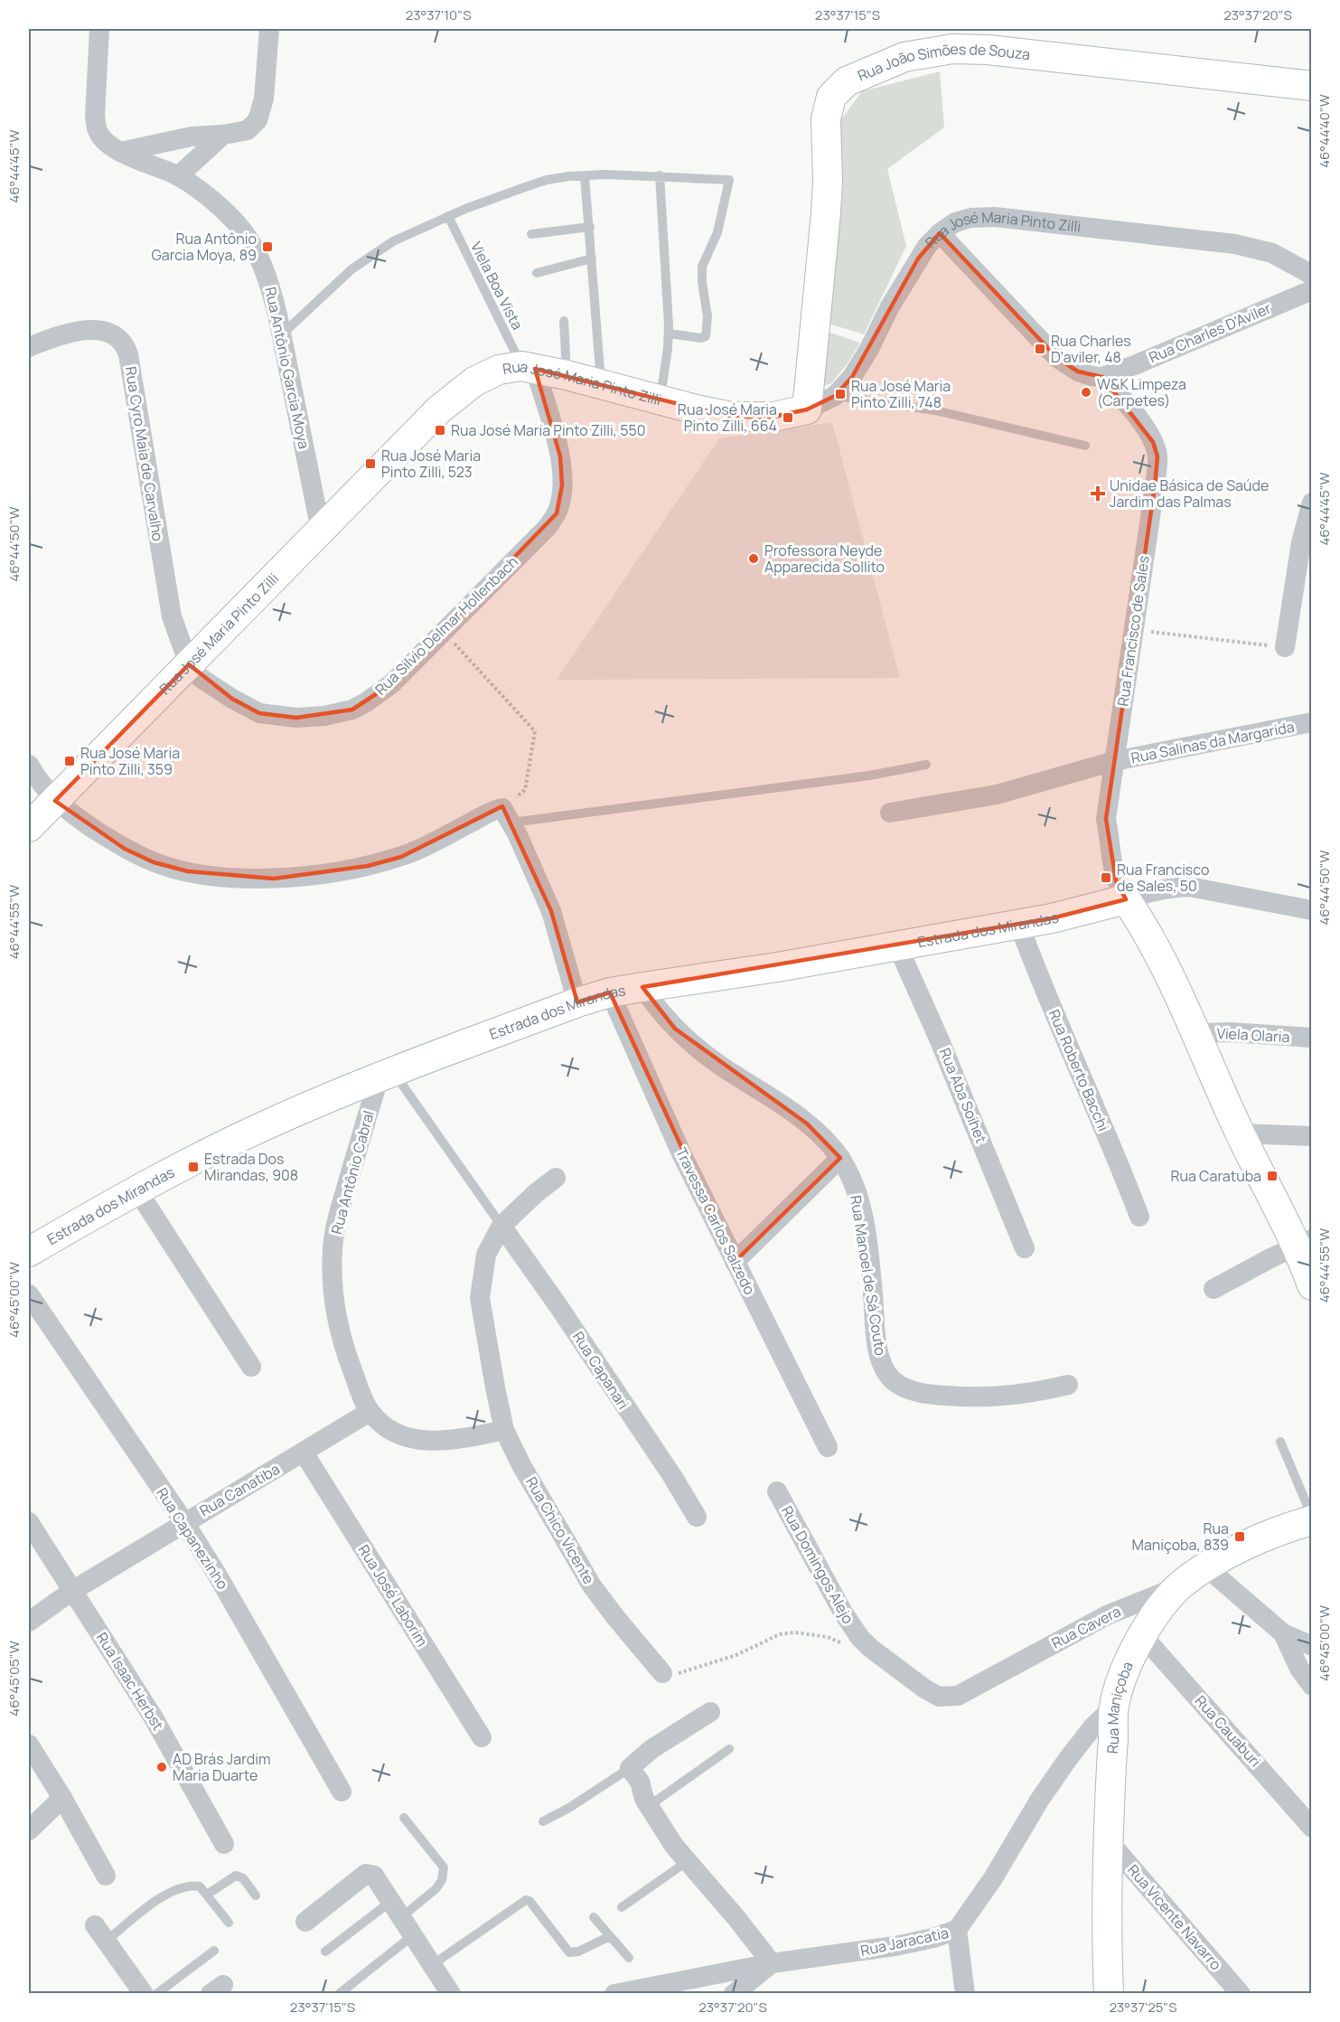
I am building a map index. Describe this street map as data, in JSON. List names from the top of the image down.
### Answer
{
  "streets": {
    "street": [
      "Rua João Simões de Souza",
      "Rua José Maria Pinto Zilli",
      "Rua Charles D'Aviler",
      "Rua Antônio Garcia Moya",
      "Rua Cyro Maia de Carvalho",
      "Rua Silvio Delmar Hollenbach",
      "Rua Francisco de Sales",
      "Rua Salinas da Margarida",
      "Estrada dos Mirandas",
      "Viela Olaria",
      "Rua Roberto Bacchi",
      "Rua Aba Soihet",
      "Rua Antônio Cabral",
      "Travessa Carlos Salzedo",
      "Rua Manoel de Sá Couto",
      "Rua Capanari",
      "Rua Canatiba",
      "Rua Chico Vicente",
      "Rua Capanezinho",
      "Rua Domingos Alejo",
      "Rua José Laborim",
      "Rua Cavera",
      "Rua Isaac Herbst",
      "Rua Maniçoba",
      "Rua Cauaburi",
      "Rua Vicente Navarro",
      "Rua Jaracatia"
    ],
    "lane": ["Viela Boa Vista"]
  },
  "crossings": [
    ["Rua João Simões de Souza", "Rua José Maria Pinto Zilli"],
    ["Rua José Maria Pinto Zilli", "Viela Boa Vista"],
    ["Rua José Maria Pinto Zilli", "Rua Antônio Garcia Moya"],
    ["Rua José Maria Pinto Zilli", "Rua Cyro Maia de Carvalho"],
    ["Rua José Maria Pinto Zilli", "Rua Silvio Delmar Hollenbach"],
    ["Viela Boa Vista", "Rua Silvio Delmar Hollenbach"],
    ["Rua Charles D'Aviler", "Rua Francisco de Sales"],
    ["Rua Cyro Maia de Carvalho", "Rua Silvio Delmar Hollenbach"],
    ["Rua Francisco de Sales", "Rua Salinas da Margarida"],
    ["Rua Francisco de Sales", "Estrada dos Mirandas"],
    ["Estrada dos Mirandas", "Rua Roberto Bacchi"],
    ["Estrada dos Mirandas", "Rua Aba Soihet"],
    ["Estrada dos Mirandas", "Rua Antônio Cabral"],
    ["Estrada dos Mirandas", "Travessa Carlos Salzedo"],
    ["Estrada dos Mirandas", "Rua Manoel de Sá Couto"],
    ["Rua Antônio Cabral", "Rua Canatiba"],
    ["Rua Antônio Cabral", "Rua Chico Vicente"],
    ["Rua Capanari", "Rua Chico Vicente"],
    ["Rua Canatiba", "Rua Capanezinho"],
    ["Rua Canatiba", "Rua José Laborim"],
    ["Rua Canatiba", "Rua Isaac Herbst"],
    ["Rua Domingos Alejo", "Rua Cavera"],
    ["Rua Cavera", "Rua Maniçoba"],
    ["Rua Maniçoba", "Rua Cauaburi"],
    ["Rua Maniçoba", "Rua Vicente Navarro"],
    ["Rua Maniçoba", "Rua Jaracatia"]
  ],
  "places": {
    "transit": [
      "Rua Antônio Garcia Moya, 89",
      "Rua Charles D'aviler, 48",
      "Rua José Maria Pinto Zilli, 748",
      "Rua José Maria Pinto Zilli, 664",
      "Rua José Maria Pinto Zilli, 550",
      "Rua José Maria Pinto Zilli, 523",
      "Rua José Maria Pinto Zilli, 359",
      "Rua Francisco de Sales, 50",
      "Estrada Dos Mirandas, 908",
      "Rua Caratuba",
      "Rua Maniçoba, 839"
    ],
    "other": ["W&K Limpeza (Carpetes)", "Professora Neyde Apparecida Sollito", "AD Brás Jardim Maria Duarte"],
    "health": ["Unidae Básica de Saúde Jardim das Palmas"]
  },
  "coordinates": [
    "23°37'10\"S",
    "23°37'15\"S",
    "23°37'20\"S",
    "46°44'40\"W",
    "46°44'45\"W",
    "46°44'50\"W",
    "46°44'55\"W",
    "46°45'00\"W",
    "46°45'05\"W",
    "23°37'25\"S"
  ]
}
